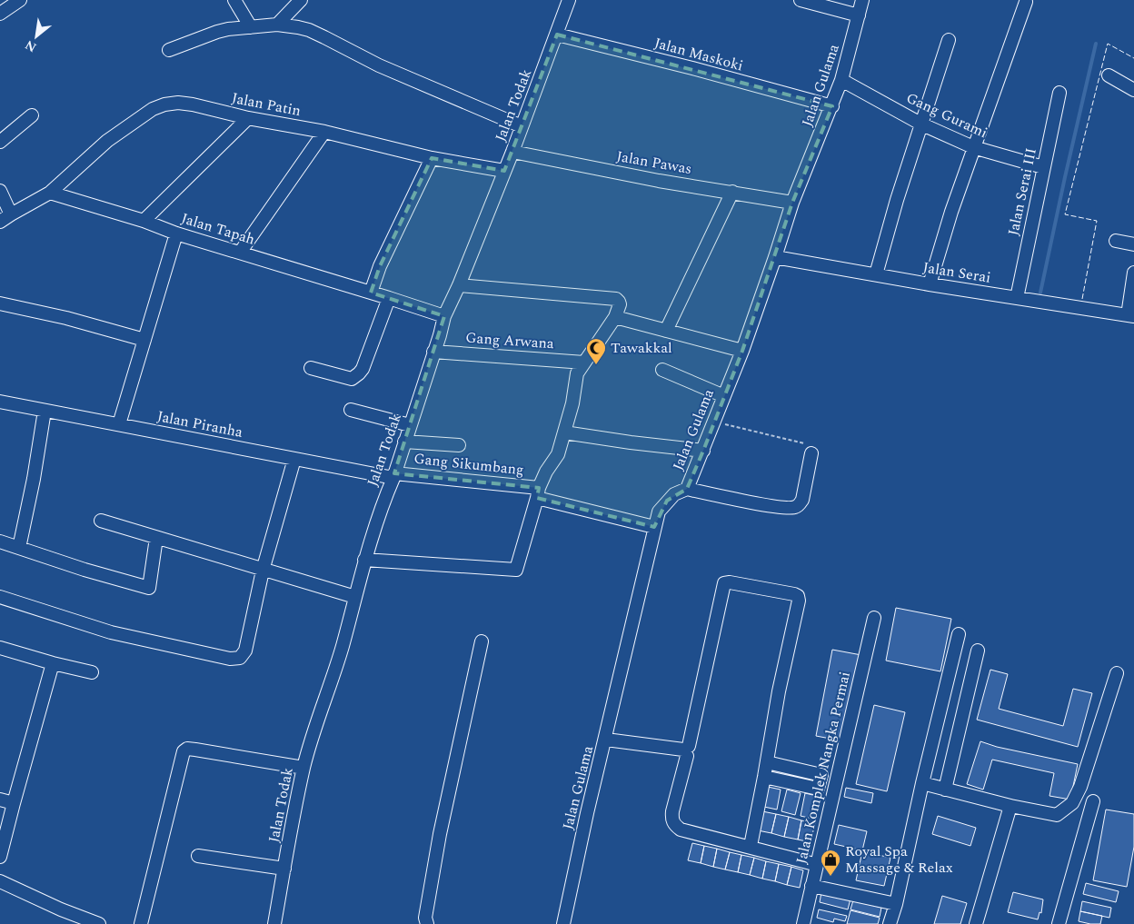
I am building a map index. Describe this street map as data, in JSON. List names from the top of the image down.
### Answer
{
  "streets": {
    "street": [
      "Jalan Maskoki",
      "Jalan Gulama",
      "Jalan Patin",
      "Jalan Todak",
      "Gang Gurami",
      "Jalan Pawas",
      "Jalan Serai III",
      "Jalan Tapah",
      "Jalan Serai",
      "Gang Arwana",
      "Jalan Piranha",
      "Gang Sikumbang",
      "Jalan Komplek Nangka Permai"
    ]
  },
  "crossings": [
    ["Jalan Maskoki", "Jalan Gulama"],
    ["Jalan Maskoki", "Jalan Todak"],
    ["Jalan Gulama", "Gang Gurami"],
    ["Jalan Gulama", "Jalan Pawas"],
    ["Jalan Gulama", "Jalan Serai"],
    ["Jalan Gulama", "Gang Sikumbang"],
    ["Jalan Patin", "Jalan Todak"],
    ["Jalan Patin", "Jalan Tapah"],
    ["Jalan Todak", "Jalan Pawas"],
    ["Jalan Todak", "Jalan Tapah"],
    ["Jalan Todak", "Gang Arwana"],
    ["Jalan Todak", "Jalan Piranha"],
    ["Jalan Todak", "Gang Sikumbang"],
    ["Gang Gurami", "Jalan Serai III"],
    ["Jalan Serai III", "Jalan Serai"],
    ["Jalan Piranha", "Gang Sikumbang"]
  ],
  "places": {
    "mosque": ["Tawakkal"],
    "shop": ["Royal Spa Massage & Relax"]
  },
  "north": "bottom left"
}
